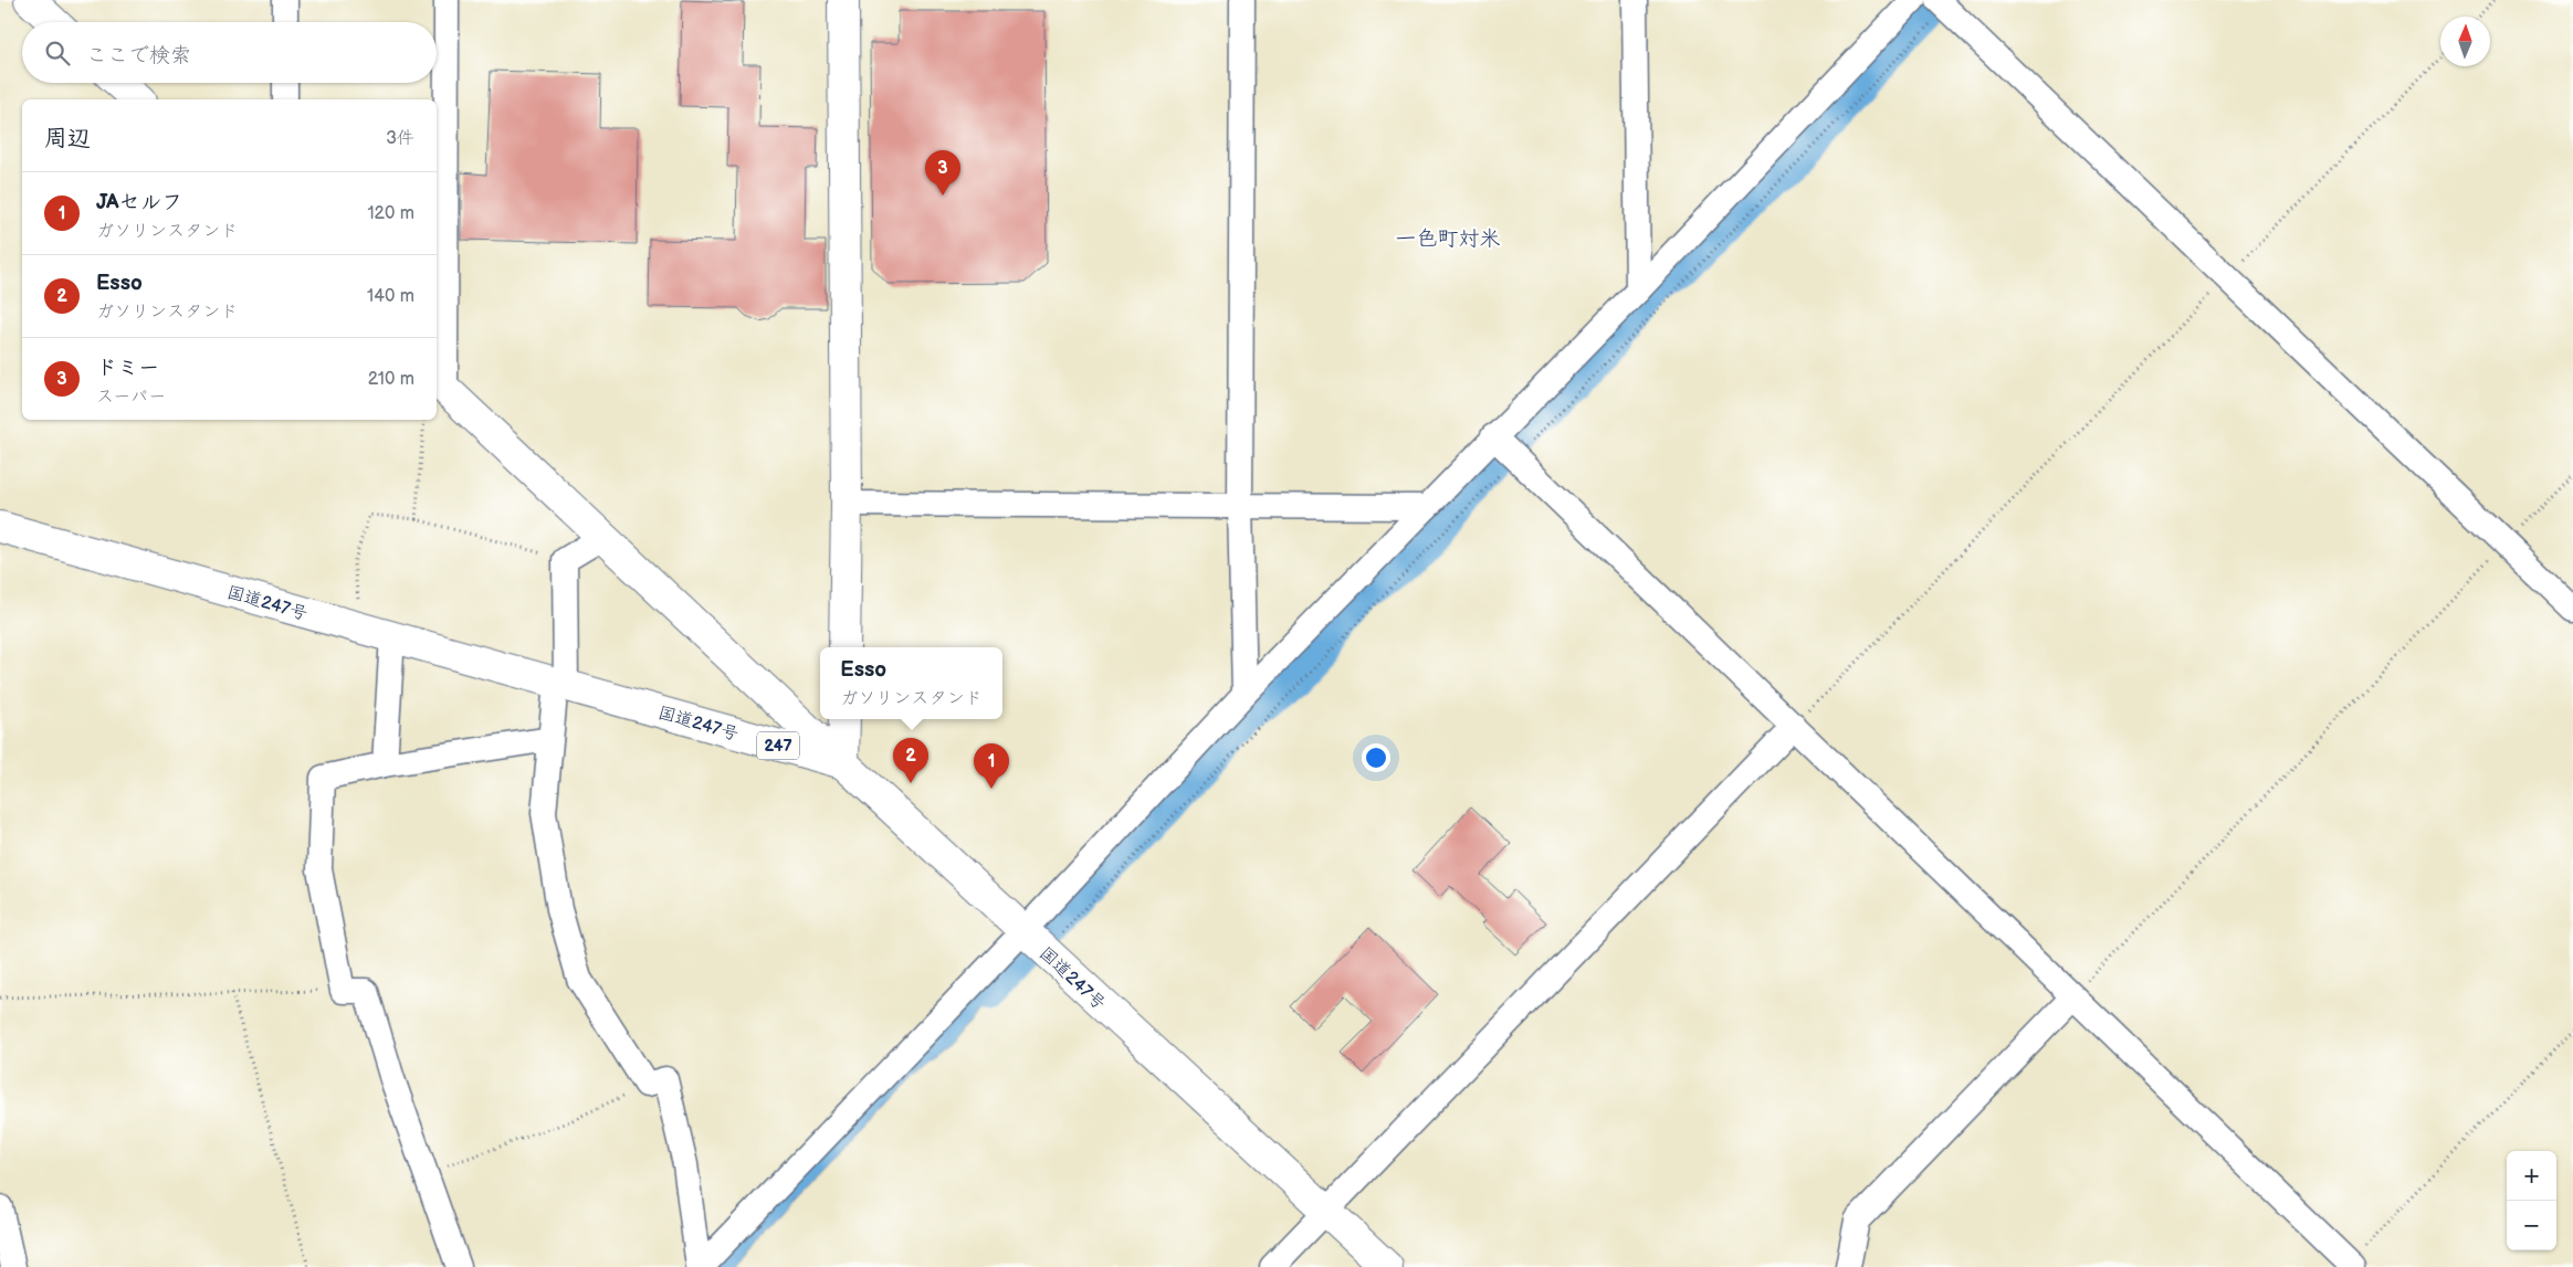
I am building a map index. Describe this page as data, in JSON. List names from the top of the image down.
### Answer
{
  "streets": {
    "main road": ["国道247号", "247"]
  },
  "districts": ["一色町対米"],
  "north": "top",
  "page": {
    "search": "ここで検索",
    "heading": ["周辺", "3件"],
    "pins": ["3", "2", "1"],
    "list": [
      {
        "mark": "1",
        "name": "JAセルフ",
        "note": "ガソリンスタンド",
        "value": "120 m"
      },
      {
        "mark": "2",
        "name": "Esso",
        "note": "ガソリンスタンド",
        "value": "140 m"
      },
      {
        "mark": "3",
        "name": "ドミー",
        "note": "スーパー",
        "value": "210 m"
      }
    ],
    "popup": ["Esso", "ガソリンスタンド"],
    "map_buttons": ["+", "−"]
  }
}
